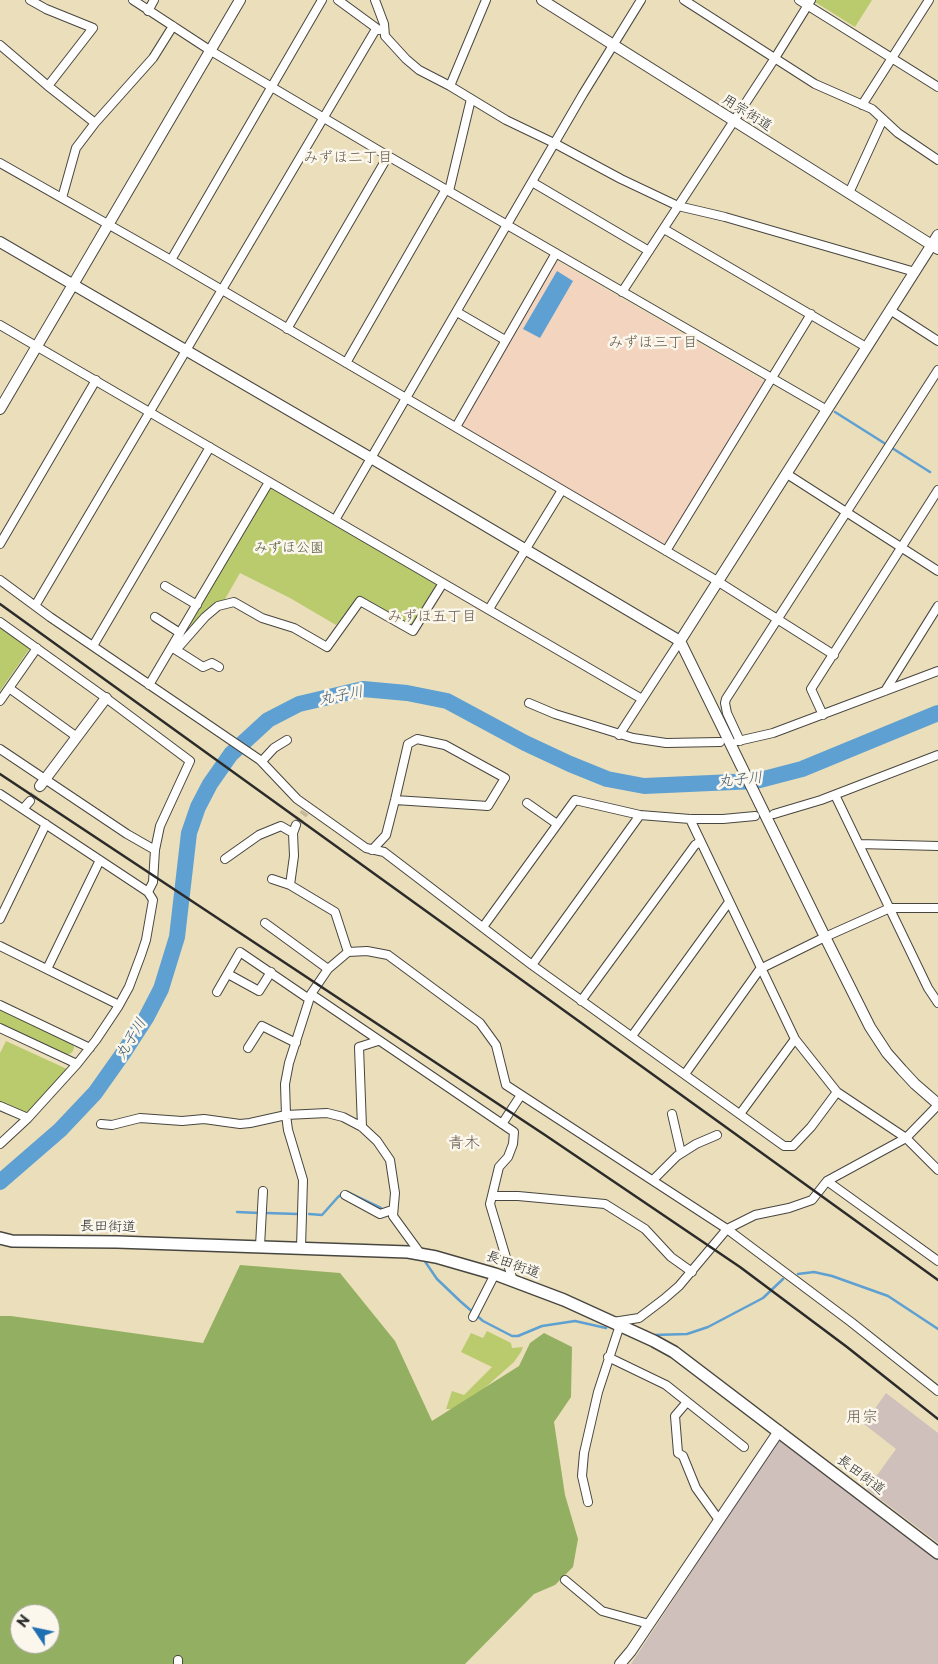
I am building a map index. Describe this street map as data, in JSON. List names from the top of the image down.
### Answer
{
  "streets": {
    "main road": ["長田街道"],
    "street": ["用宗街道"]
  },
  "districts": [
    "みずほ二丁目",
    "みずほ三丁目",
    "みずほ五丁目",
    "青木",
    "用宗"
  ],
  "water": ["丸子川"],
  "parks": ["みずほ公園"],
  "north": "top left"
}
